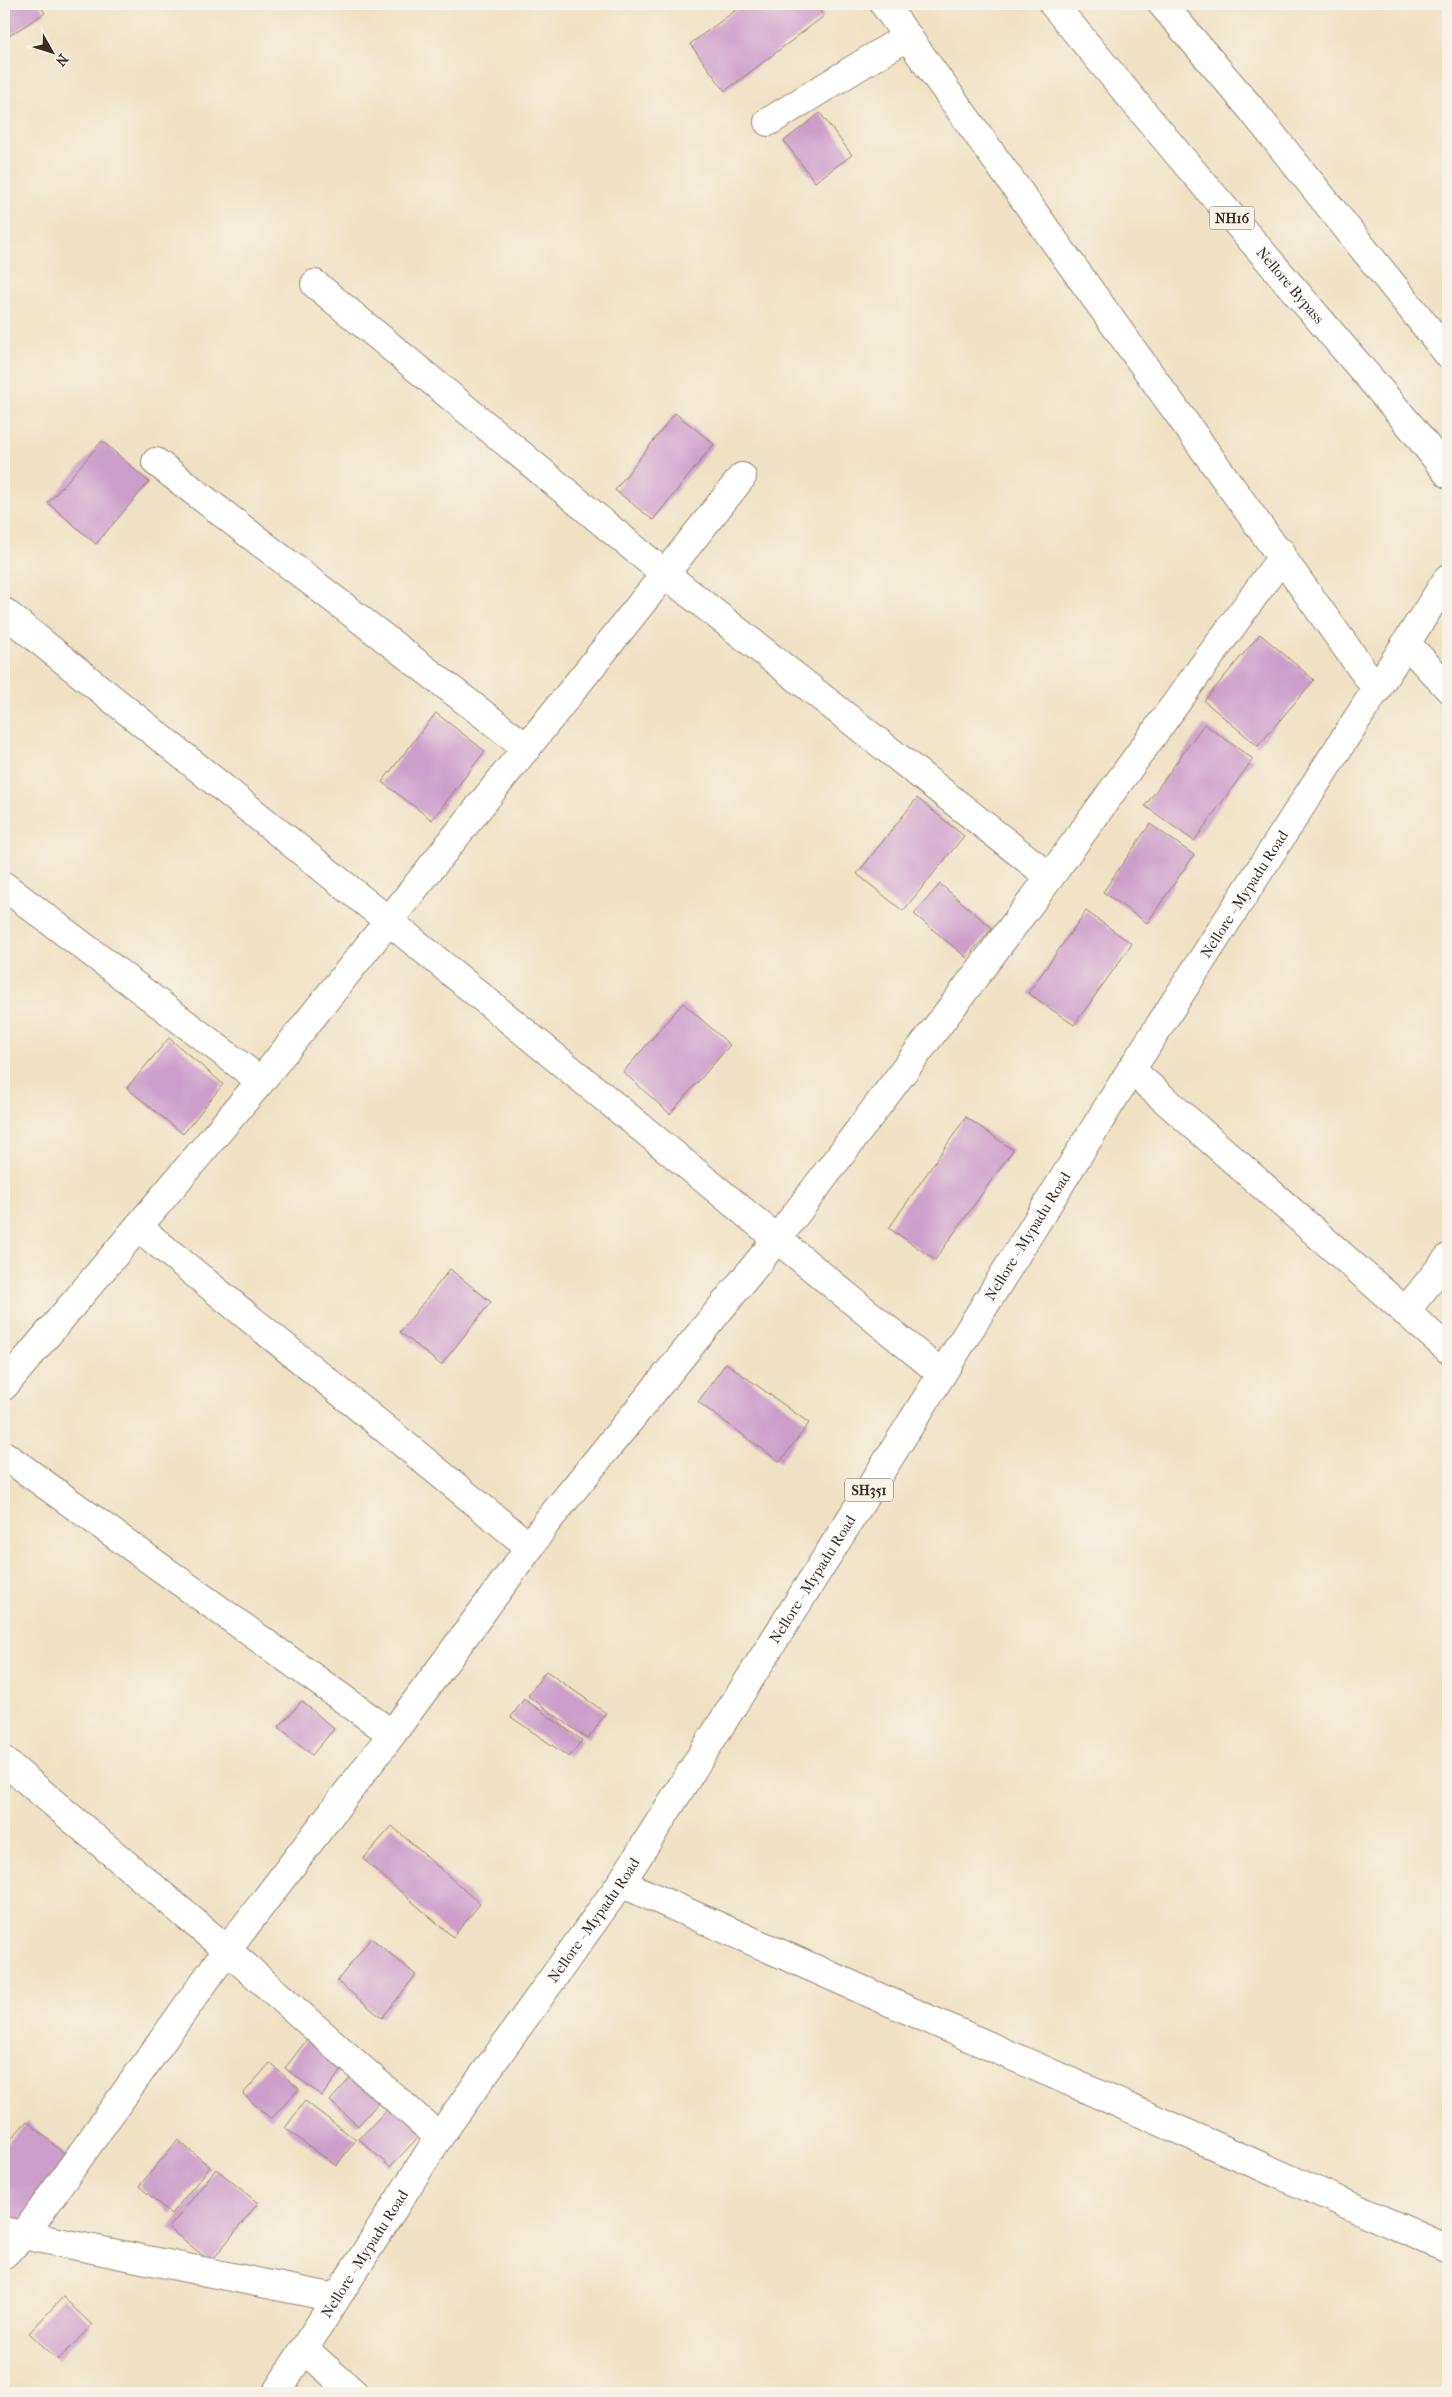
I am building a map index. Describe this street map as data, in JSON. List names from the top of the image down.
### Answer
{
  "streets": {
    "main road": [
      "NH16",
      "Nellore Bypass",
      "Nellore - Mypadu Road",
      "SH351"
    ]
  },
  "north": "bottom right"
}
